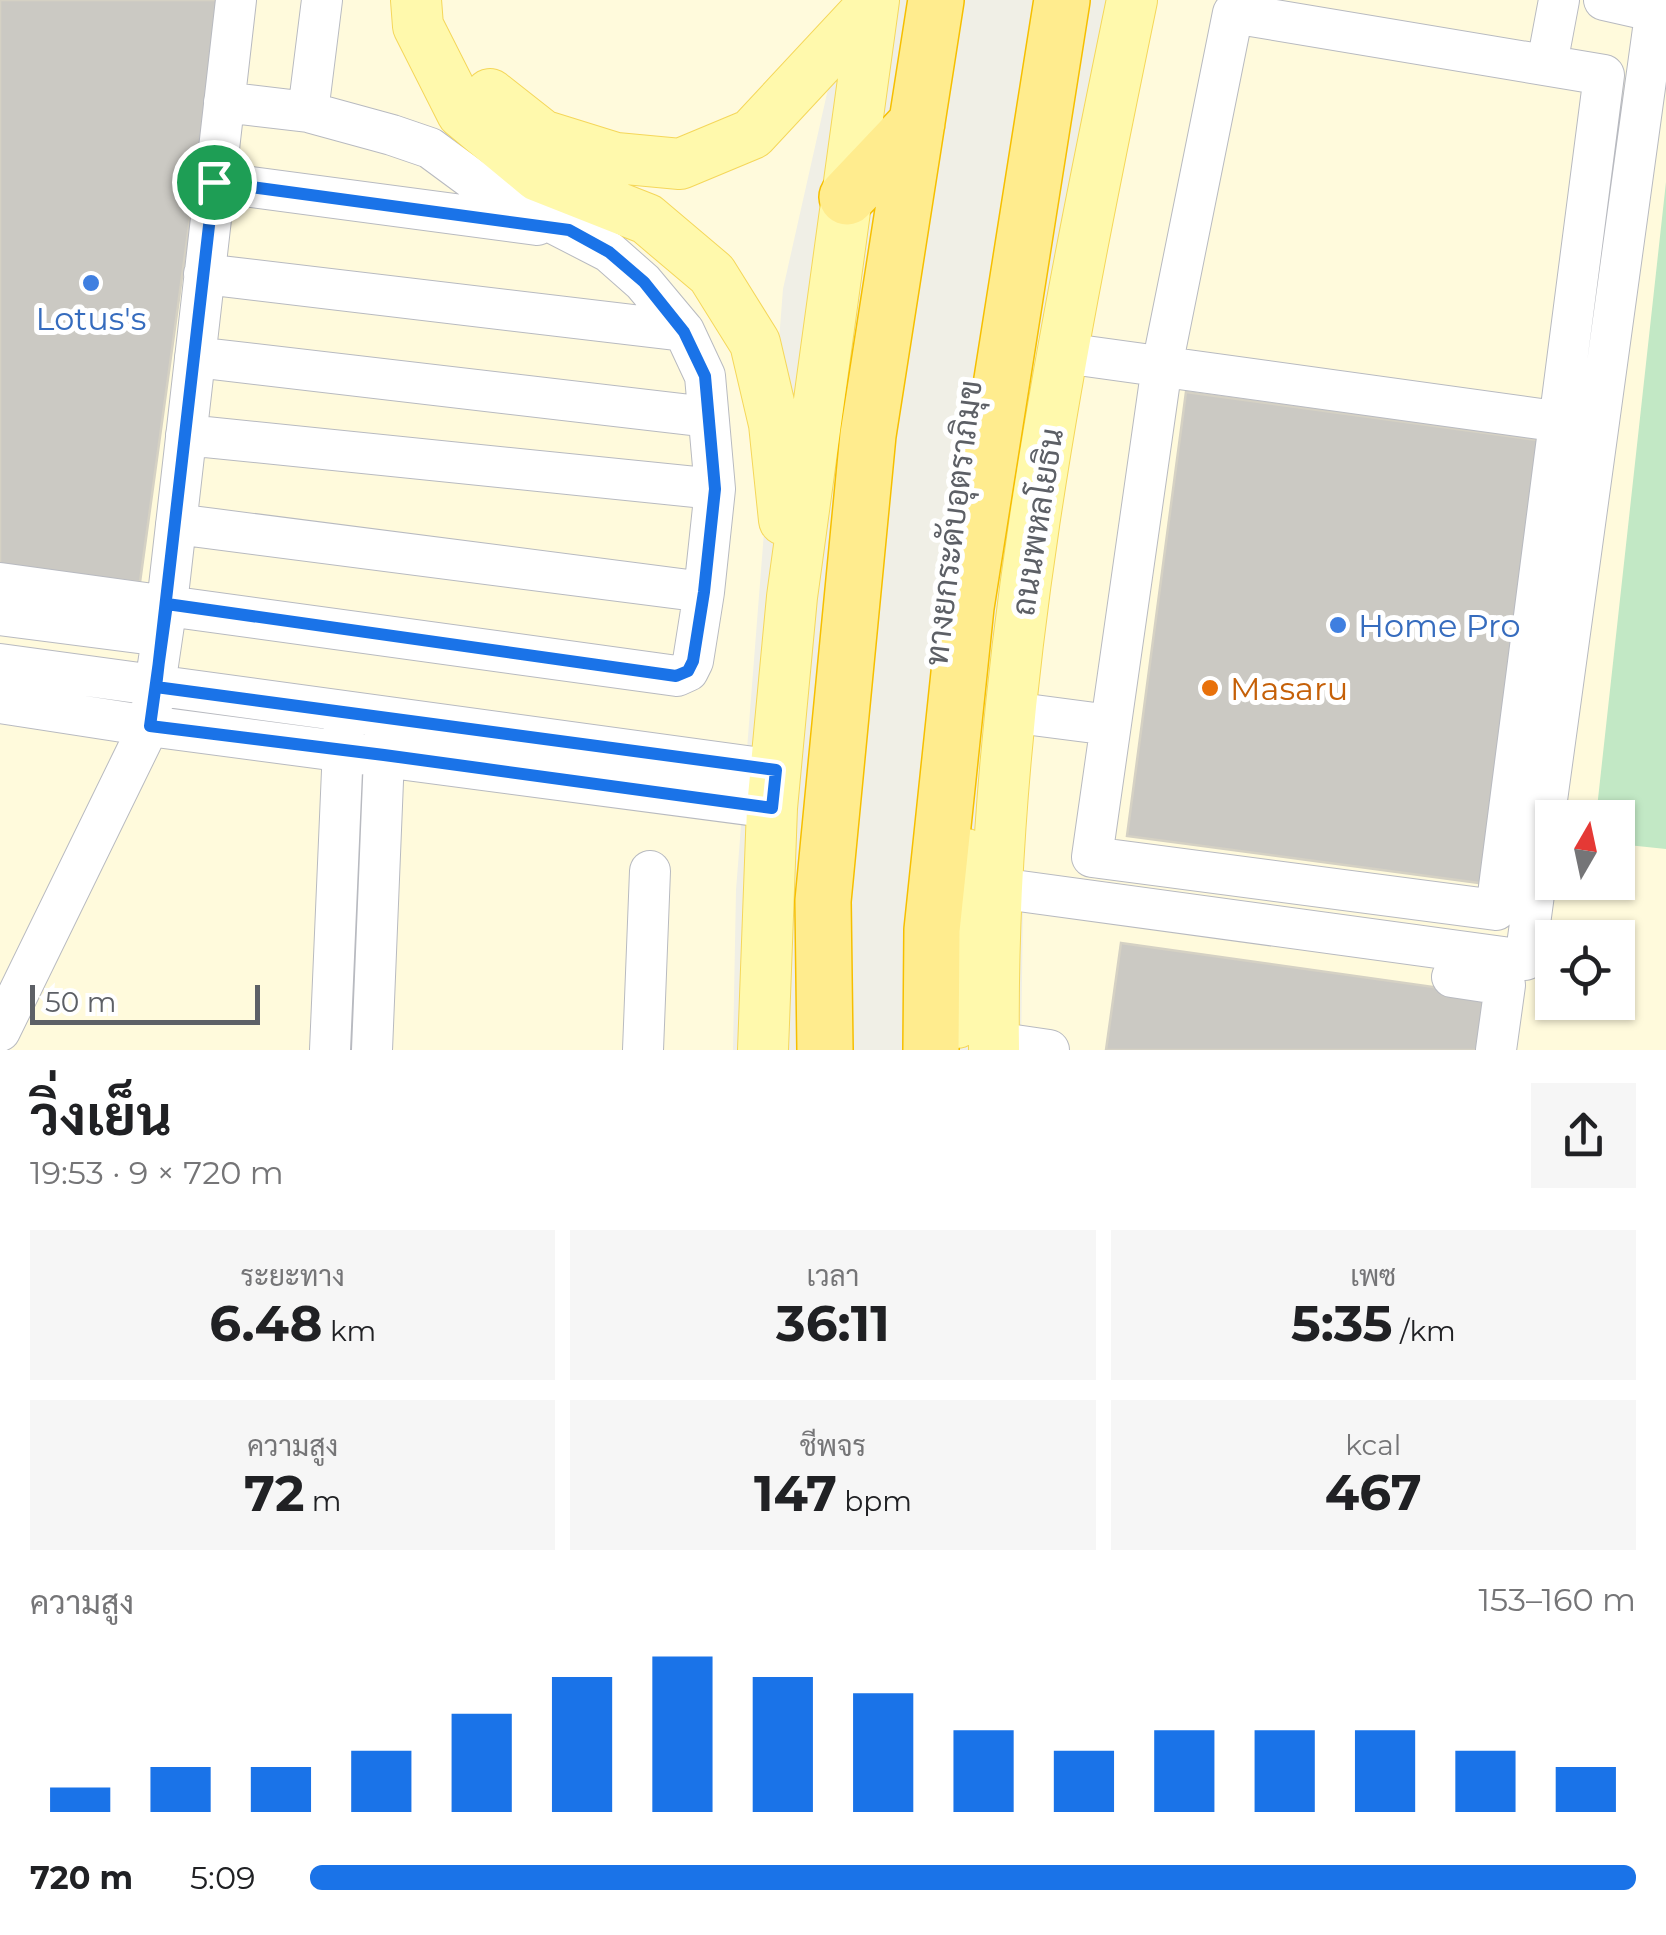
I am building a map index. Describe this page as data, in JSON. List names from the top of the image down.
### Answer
{
  "streets": {
    "highway": ["ถนนพหลโยธิน", "ทางยกระดับอุตราภิมุข"]
  },
  "places": ["Lotus's", "Home Pro", "Masaru"],
  "scale_bar": "50 m",
  "north": "top",
  "page": {
    "scale": "50 m",
    "heading": ["วิ่งเย็น", "19:53 · 9 × 720 m"],
    "stats": [
      ["ระยะทาง", "6.48 km"],
      ["เวลา", "36:11"],
      ["เพซ", "5:35 /km"],
      ["ความสูง", "72 m"],
      ["ชีพจร", "147 bpm"],
      ["kcal", "467"]
    ],
    "chart": ["ความสูง", "153–160 m"],
    "list": [
      {
        "name": "720 m",
        "note": "5:09"
      }
    ]
  }
}
